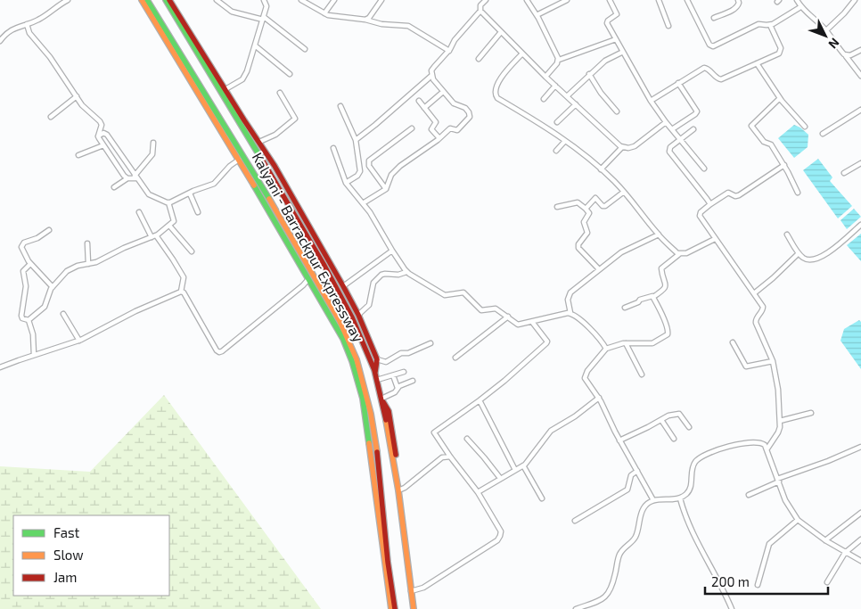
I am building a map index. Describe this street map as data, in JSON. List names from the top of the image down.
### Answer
{
  "streets": {
    "main road": ["Kalyani - Barrackpur Expressway"]
  },
  "legend": ["Fast", "Slow", "Jam"],
  "scale_bar": "200 m",
  "north": "bottom right"
}
